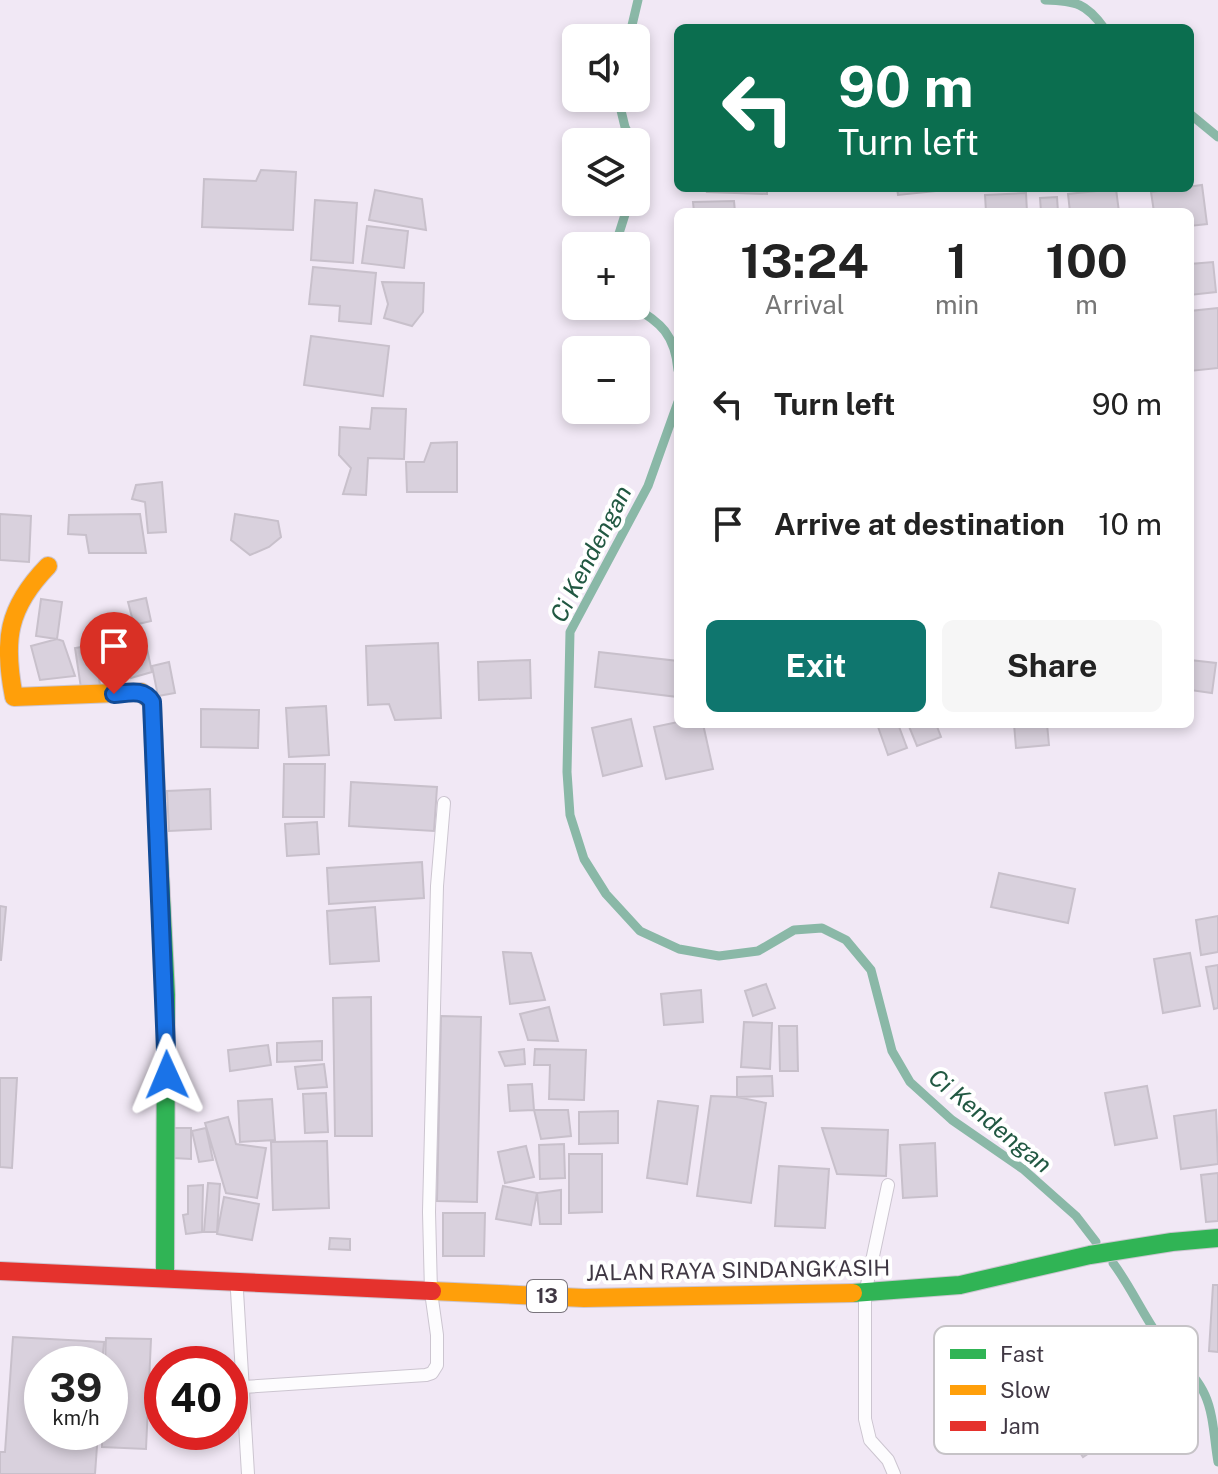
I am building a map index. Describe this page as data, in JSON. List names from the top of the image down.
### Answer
{
  "streets": {
    "main road": ["JALAN RAYA SINDANGKASIH", "13"]
  },
  "water": ["Ci Kendengan"],
  "legend": ["Fast", "Slow", "Jam"],
  "page": {
    "map_buttons": ["+", "−"],
    "turn": ["90 m", "Turn left"],
    "eta": [
      "13:24",
      "Arrival",
      "1",
      "min",
      "100",
      "m"
    ],
    "list": [
      {
        "name": "Turn left",
        "value": "90 m"
      },
      {
        "name": "Arrive at destination",
        "value": "10 m"
      }
    ],
    "buttons": ["Exit", "Share"],
    "speed": "39 km/h",
    "limit": "40"
  }
}
